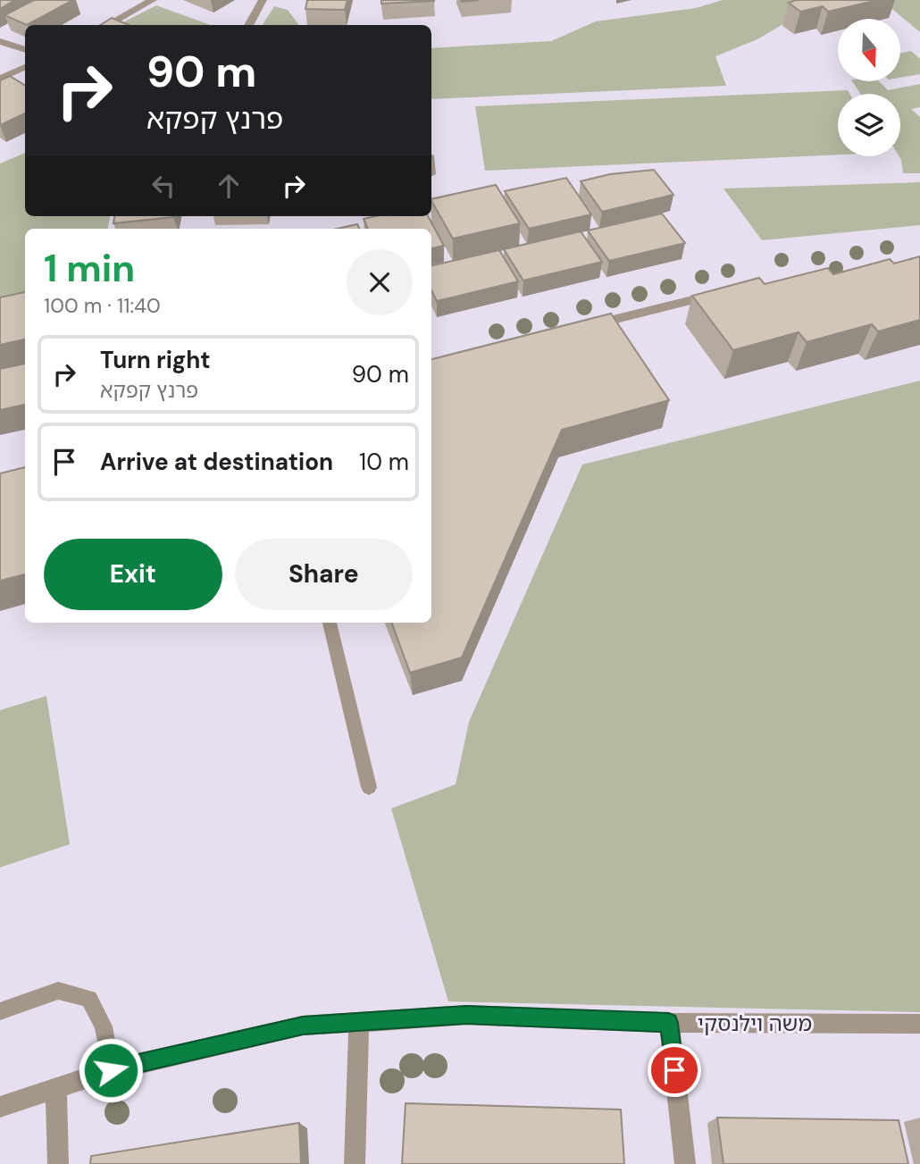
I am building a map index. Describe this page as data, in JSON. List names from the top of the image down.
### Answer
{
  "streets": {
    "street": ["משה וילנסקי"]
  },
  "north": "bottom",
  "page": {
    "turn": ["90 m", "פרנץ קפקא"],
    "heading": ["1 min", "100 m · 11:40"],
    "list": [
      {
        "name": "Turn right",
        "note": "פרנץ קפקא",
        "value": "90 m"
      },
      {
        "name": "Arrive at destination",
        "value": "10 m"
      }
    ],
    "buttons": ["Exit", "Share"]
  }
}
